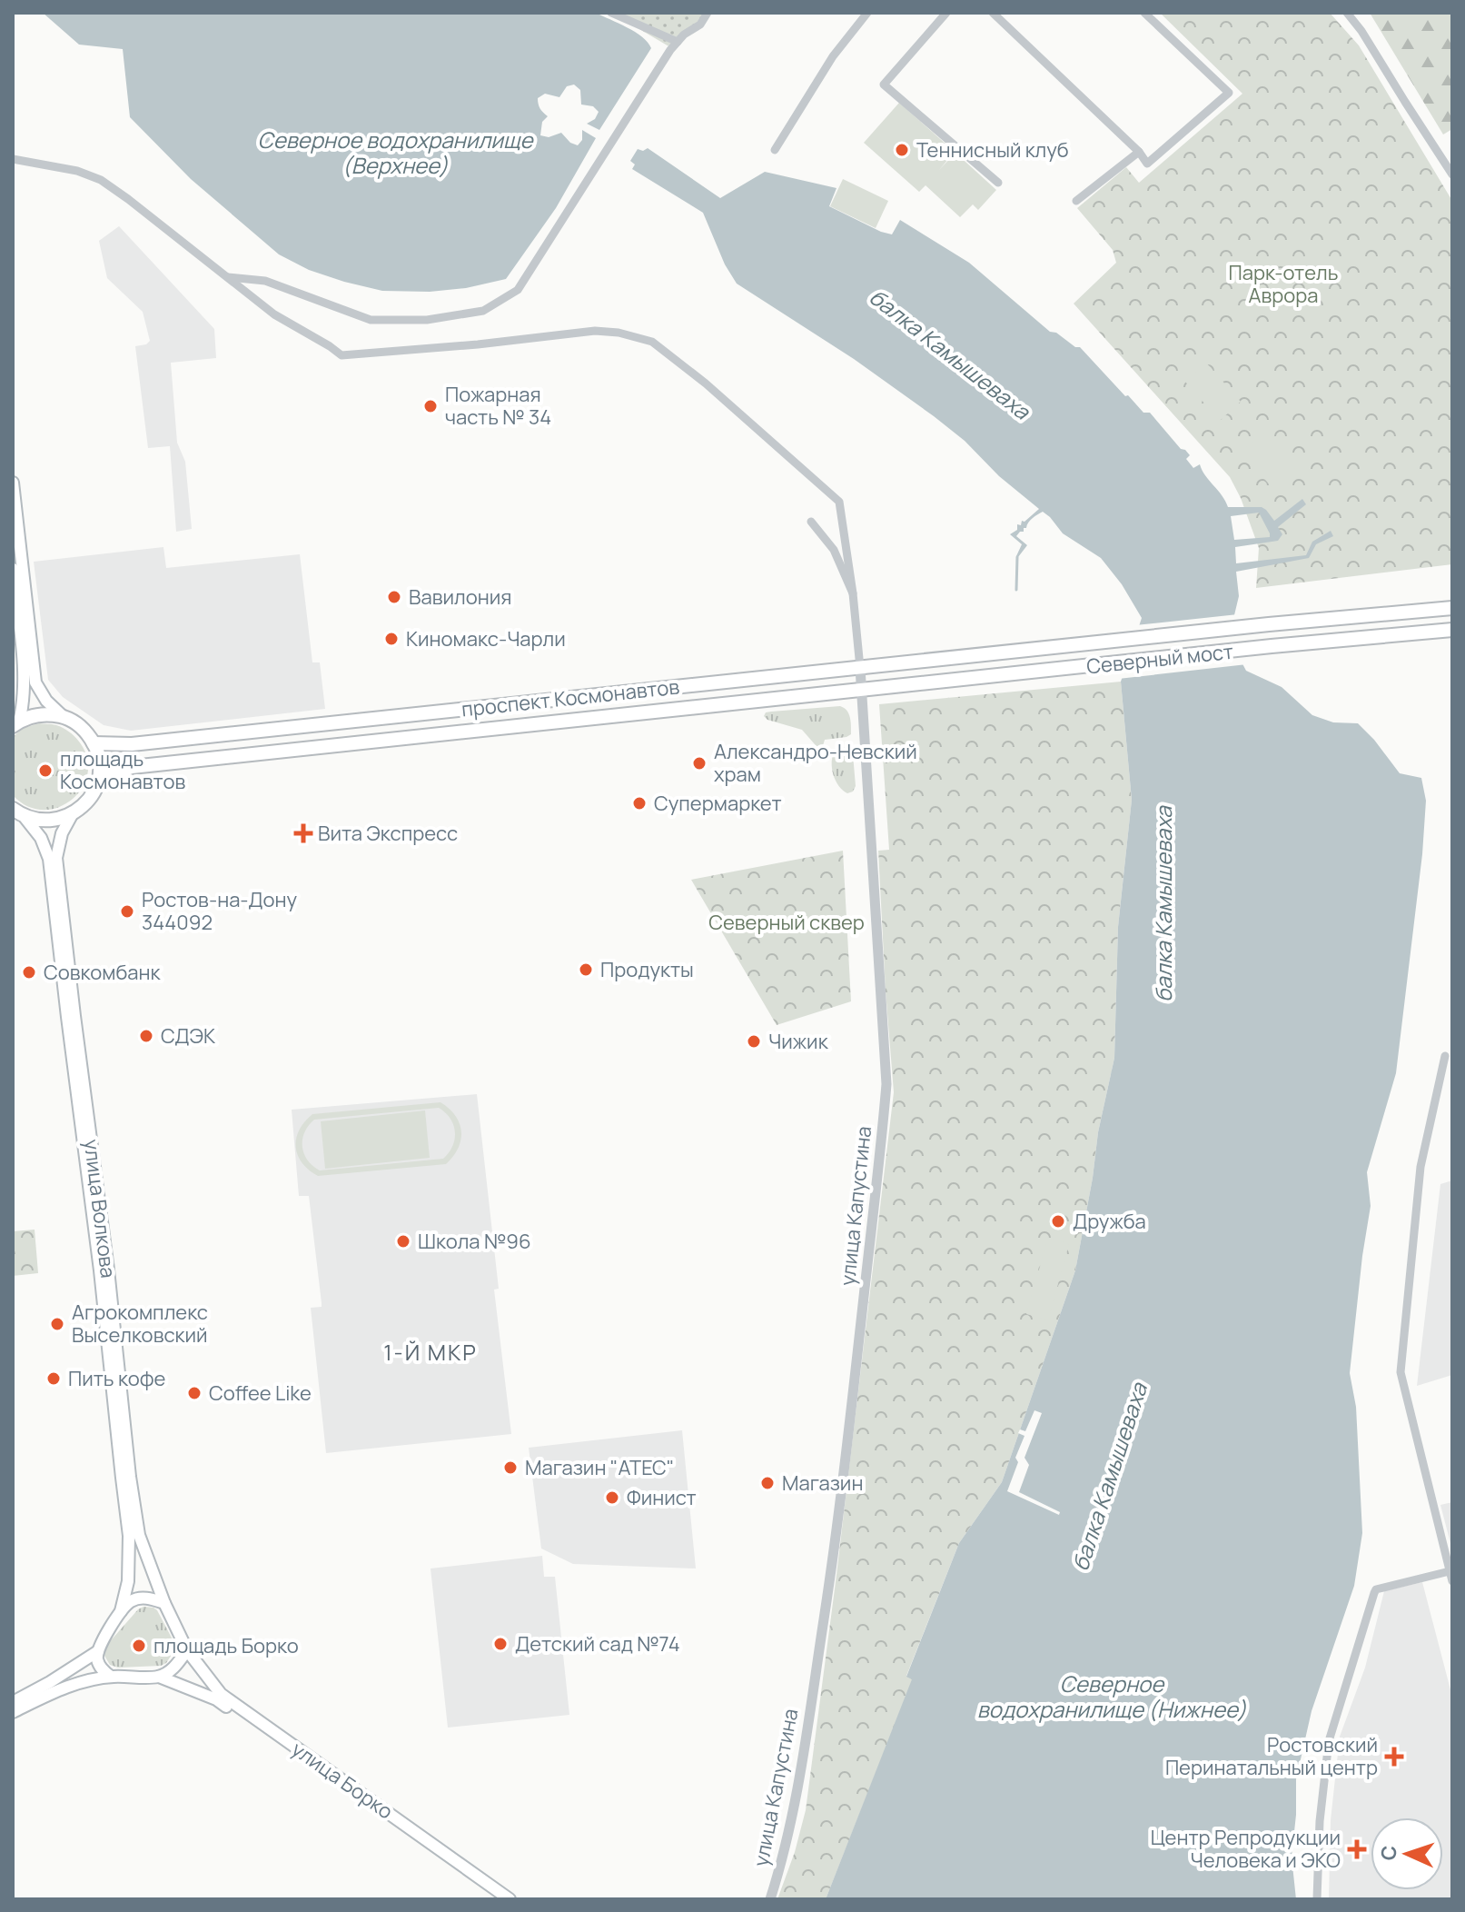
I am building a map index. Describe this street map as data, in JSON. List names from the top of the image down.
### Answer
{
  "streets": {
    "main road": [
      "Северный мост",
      "проспект Космонавтов",
      "улица Волкова",
      "улица Борко"
    ],
    "street": ["улица Капустина"]
  },
  "crossings": [
    ["Северный мост", "проспект Космонавтов"],
    ["проспект Космонавтов", "улица Капустина"],
    ["улица Волкова", "улица Борко"]
  ],
  "districts": ["1-Й МКР"],
  "water": ["Северное водохранилище (Верхнее)", "балка Камышеваха", "Северное водохранилище (Нижнее)"],
  "parks": ["Парк-отель Аврора", "Северный сквер"],
  "places": {
    "other": [
      "Теннисный клуб",
      "Пожарная часть № 34",
      "Вавилония",
      "Киномакс-Чарли",
      "Александро-Невский храм",
      "площадь Космонавтов",
      "Супермаркет",
      "Ростов-на-Дону 344092",
      "Продукты",
      "Совкомбанк",
      "СДЭК",
      "Чижик",
      "Дружба",
      "Школа №96",
      "Агрокомплекс Выселковский",
      "Пить кофе",
      "Coffee Like",
      "Магазин \"АТЕС\"",
      "Магазин",
      "Финист",
      "Детский сад №74",
      "площадь Борко"
    ],
    "health": ["Вита Экспресс", "Ростовский Перинатальный центр", "Центр Репродукции Человека и ЭКО"]
  },
  "north": "left"
}
